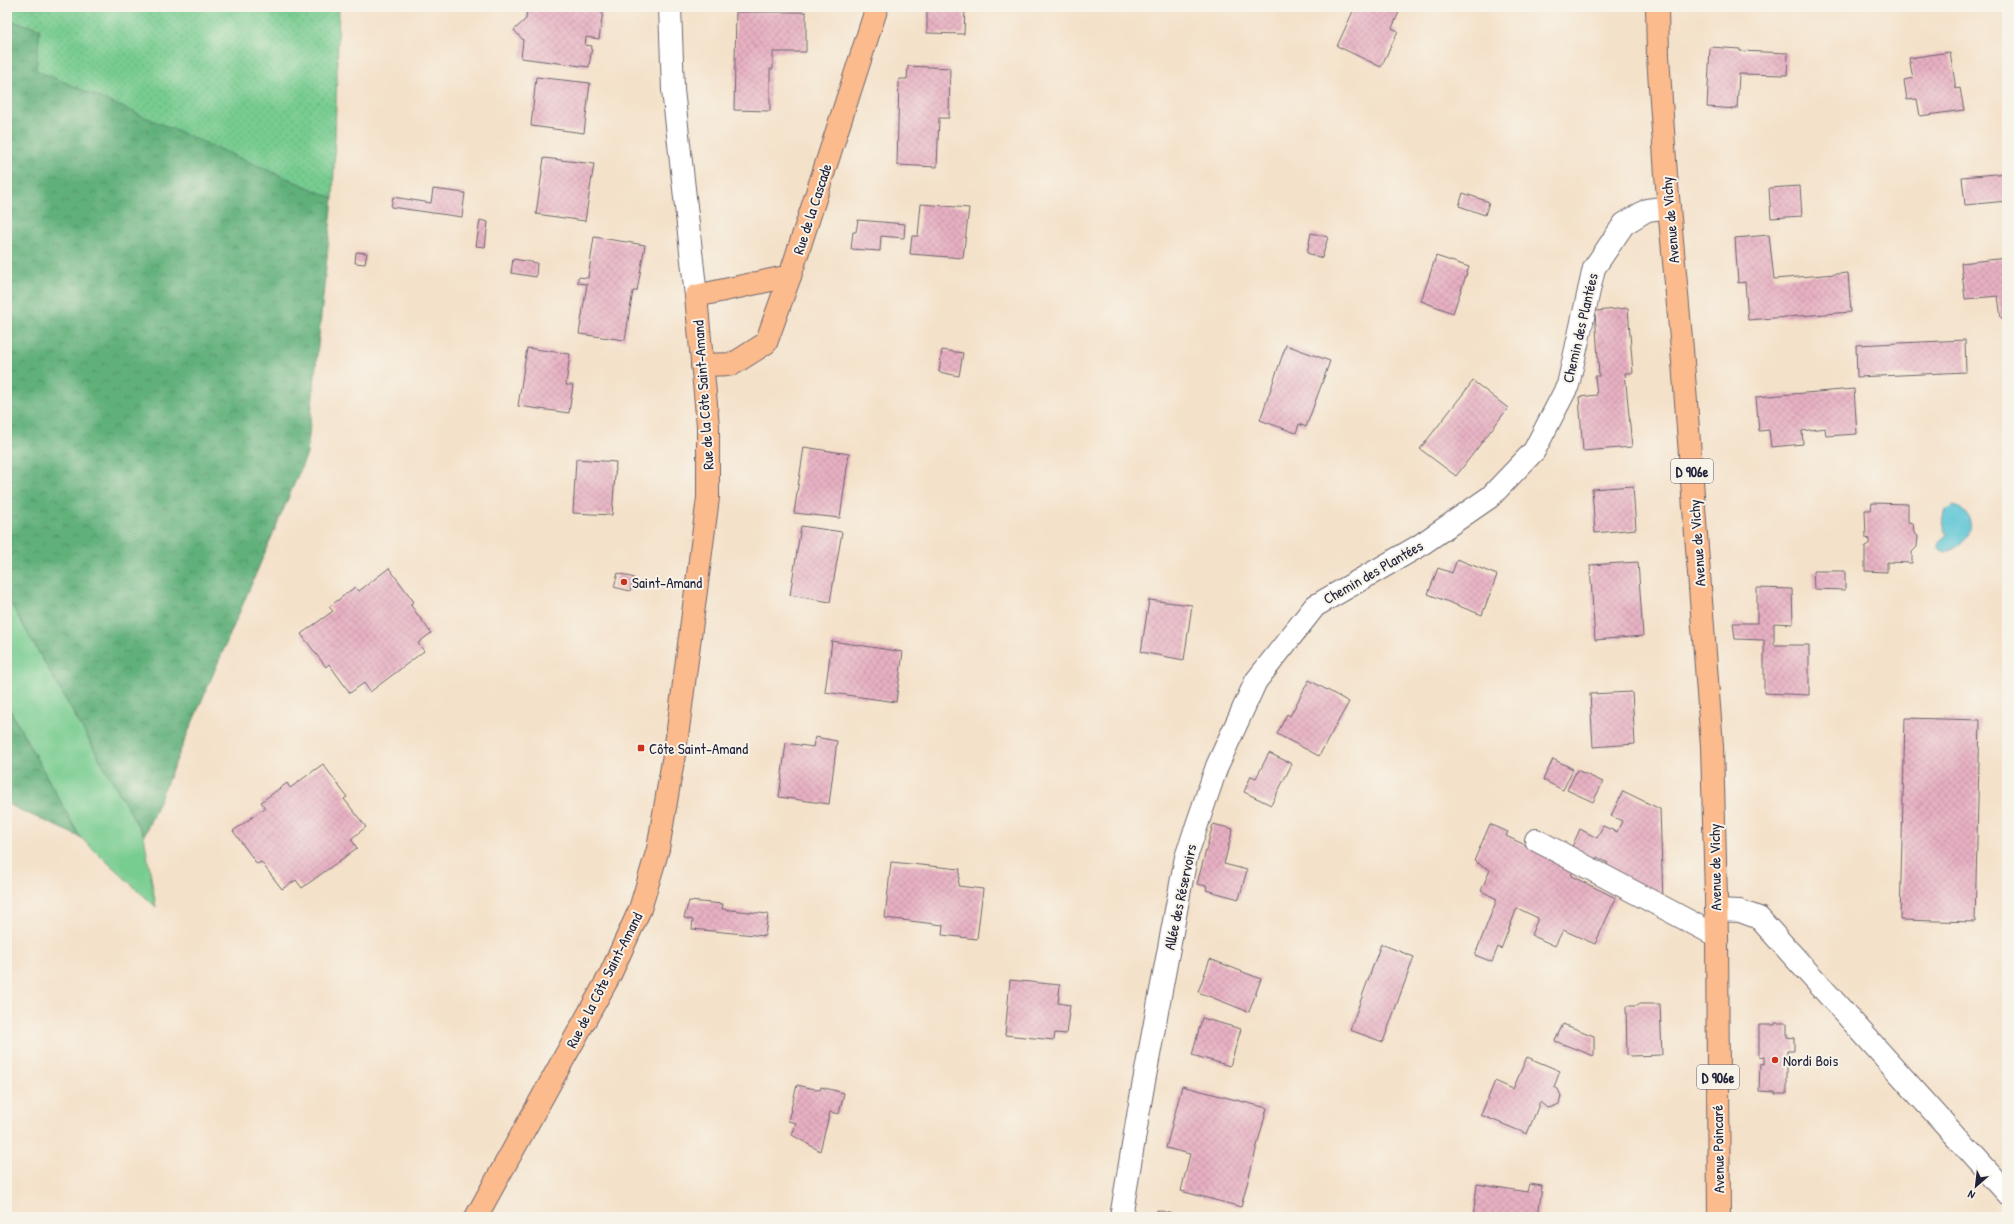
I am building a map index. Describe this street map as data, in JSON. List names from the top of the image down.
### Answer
{
  "streets": {
    "main road": [
      "Rue de la Cascade",
      "Avenue de Vichy",
      "Rue de la Côte Saint-Amand",
      "D 906e",
      "Avenue Poincaré"
    ],
    "street": ["Chemin des Plantées", "Allée des Réservoirs"]
  },
  "crossings": [
    ["Rue de la Cascade", "Rue de la Côte Saint-Amand"],
    ["Avenue de Vichy", "Chemin des Plantées"],
    ["Avenue de Vichy", "Avenue Poincaré"],
    ["Chemin des Plantées", "Allée des Réservoirs"]
  ],
  "places": {
    "other": ["Saint-Amand", "Nordi Bois"],
    "transit": ["Côte Saint-Amand"]
  },
  "north": "bottom left"
}
